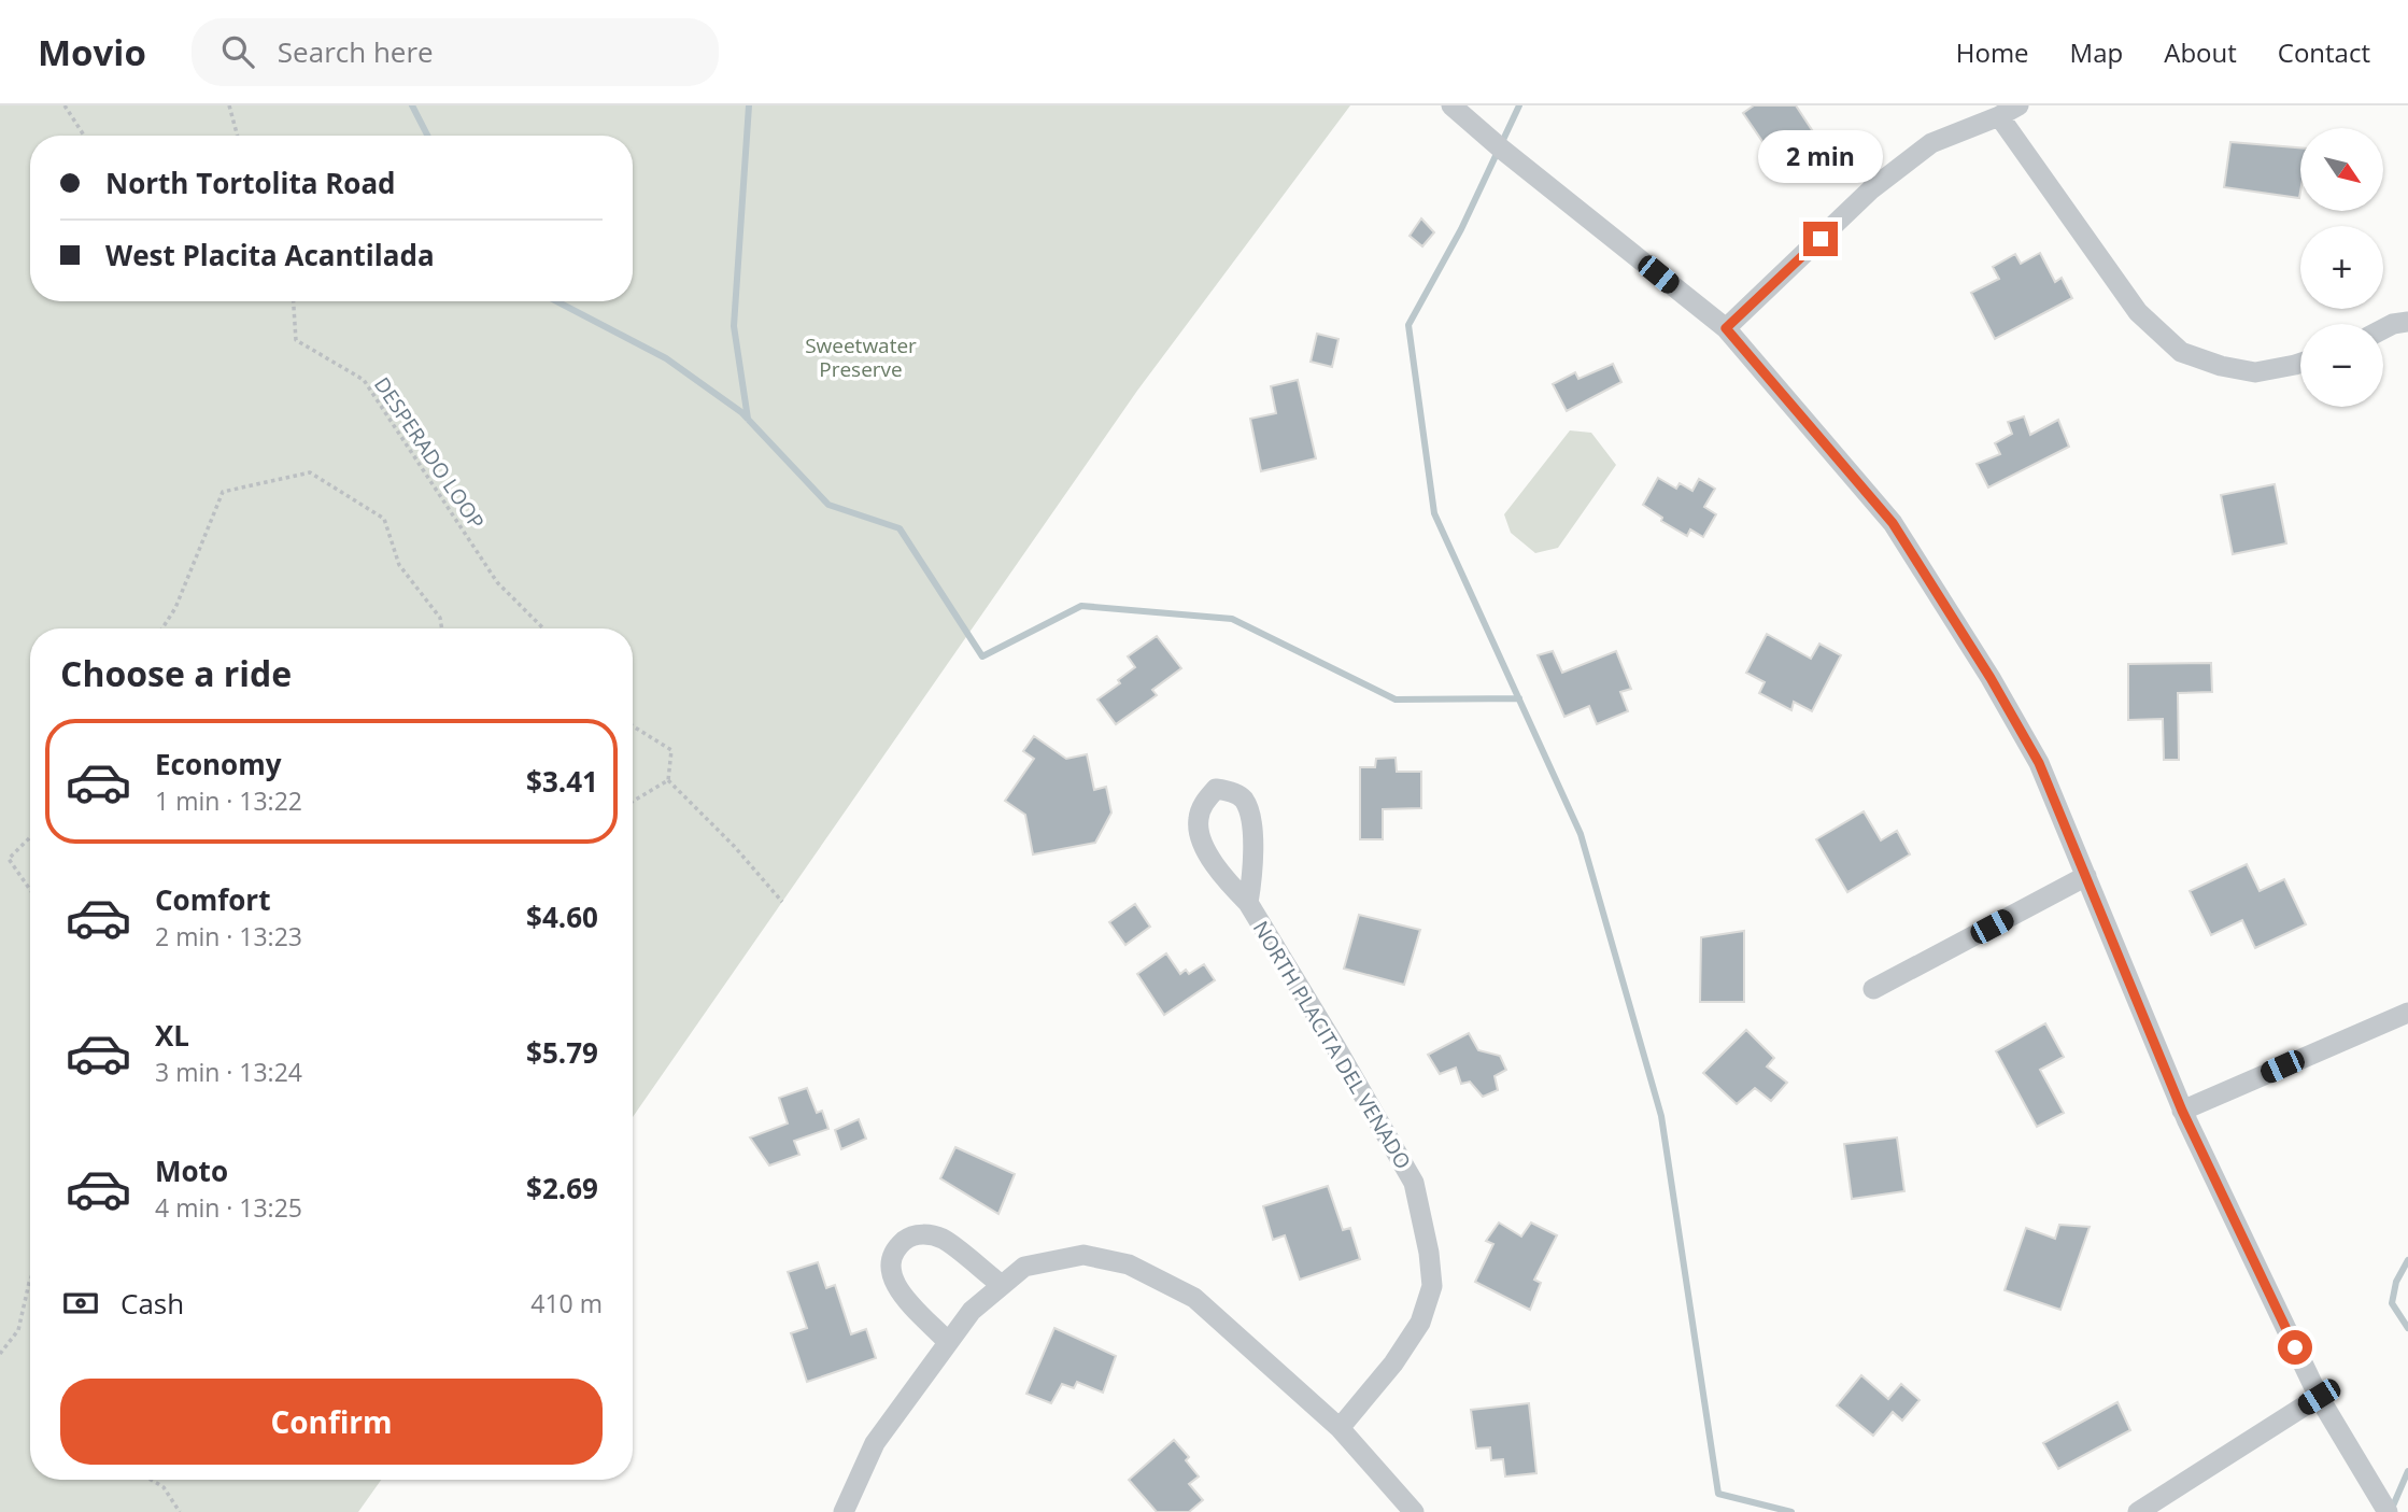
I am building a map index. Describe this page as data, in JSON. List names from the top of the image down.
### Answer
{
  "streets": {
    "street": ["NORTH PLACITA DEL VENADO"],
    "path": ["DESPERADO LOOP"]
  },
  "parks": ["Sweetwater Preserve"],
  "north": "bottom right",
  "page": {
    "header": "Movio",
    "search": "Search here",
    "nav": [
      "Home",
      "Map",
      "About",
      "Contact"
    ],
    "map_buttons": ["+", "−"],
    "bubble": "2 min",
    "banner": ["North Tortolita Road", "West Placita Acantilada"],
    "heading": "Choose a ride",
    "list": [
      {
        "name": "Economy",
        "note": "1 min · 13:22",
        "value": "$3.41"
      },
      {
        "name": "Comfort",
        "note": "2 min · 13:23",
        "value": "$4.60"
      },
      {
        "name": "XL",
        "note": "3 min · 13:24",
        "value": "$5.79"
      },
      {
        "name": "Moto",
        "note": "4 min · 13:25",
        "value": "$2.69"
      }
    ],
    "pay": ["Cash", "410 m"],
    "buttons": "Confirm"
  }
}
